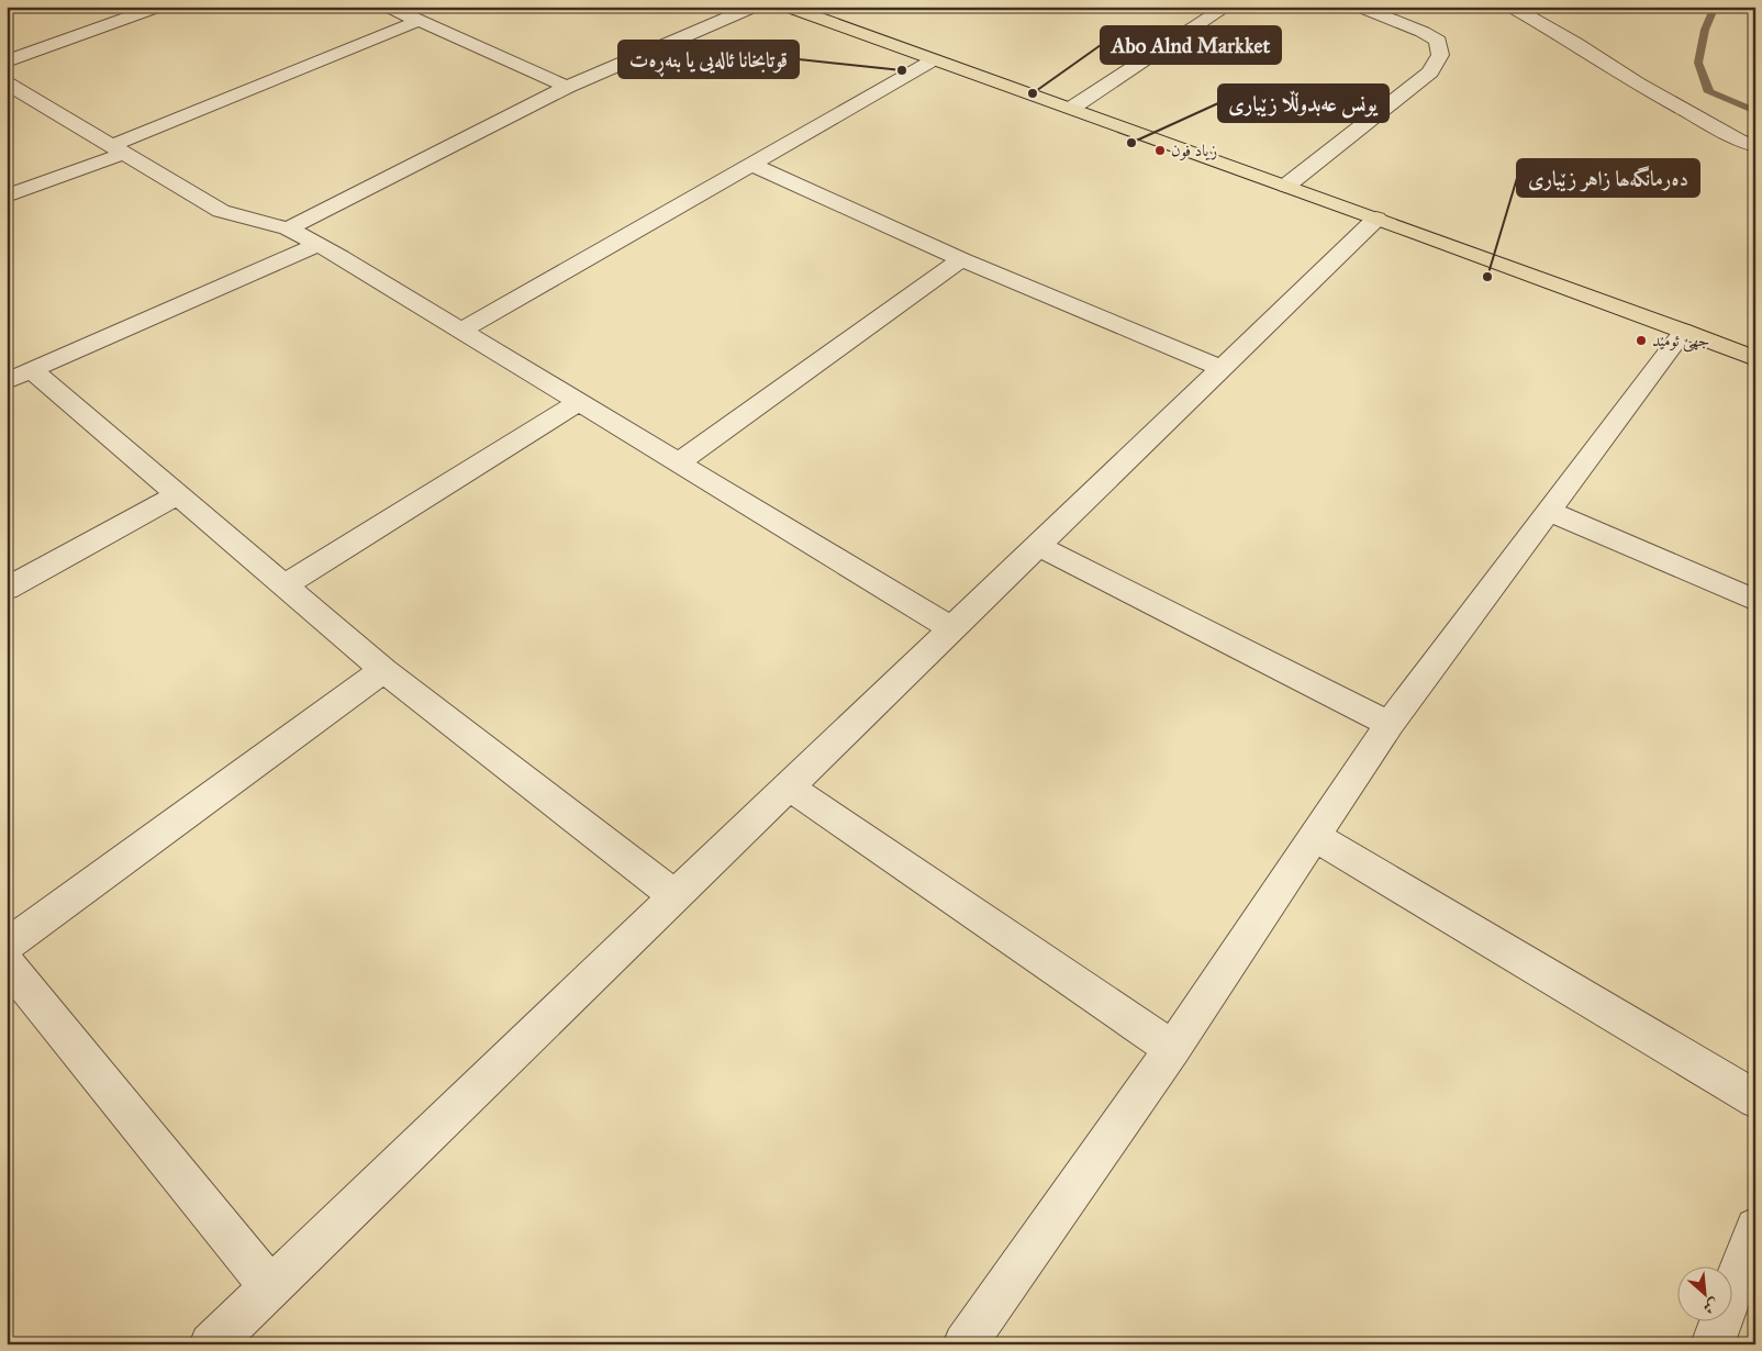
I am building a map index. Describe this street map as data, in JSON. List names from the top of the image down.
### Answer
{
  "places": [
    "قوتابخانا ئالەیی یا بنەڕەت",
    "Abo Alnd Markket",
    "یونس عەبدوڵڵا زێباری",
    "زياد فون",
    "دەرمانگەھا زاهر زێباری",
    "جھێ ئومێد"
  ],
  "north": "bottom right"
}
